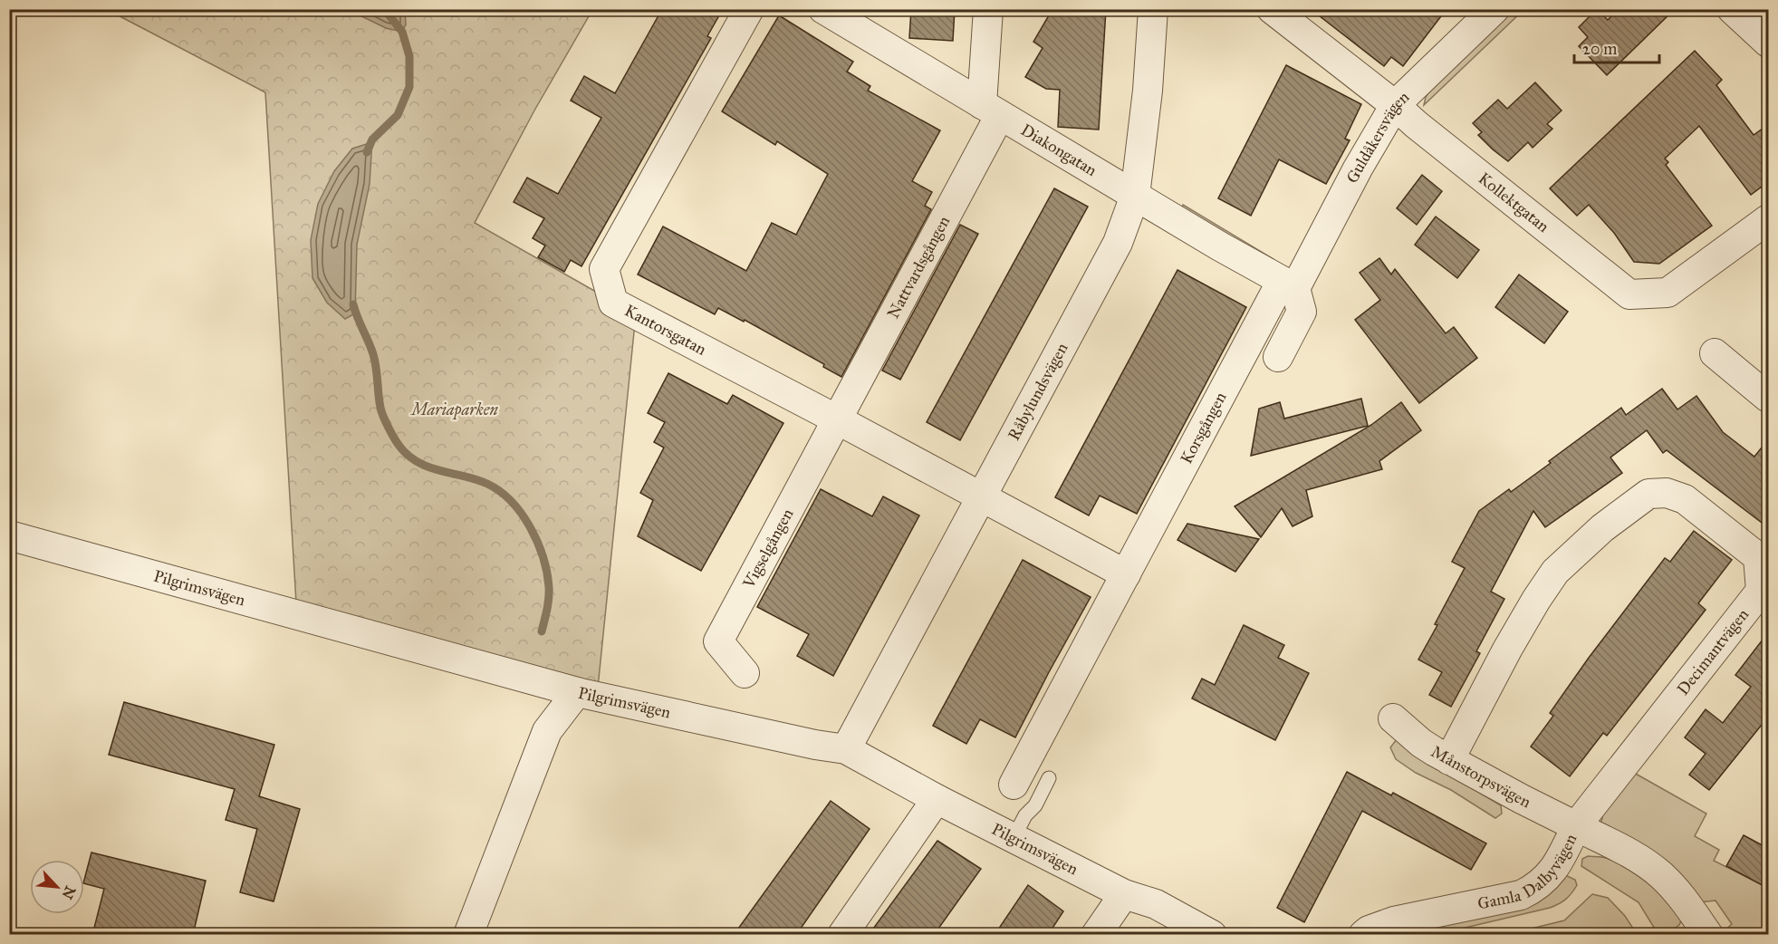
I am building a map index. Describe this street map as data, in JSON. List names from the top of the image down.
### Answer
{
  "streets": {
    "street": [
      "Guldåkersvägen",
      "Diakongatan",
      "Kollektgatan",
      "Nattvardsgången",
      "Kantorsgatan",
      "Råbylundsvägen",
      "Korsgången",
      "Vigselgången",
      "Pilgrimsvägen",
      "Decimantvägen",
      "Månstorpsvägen",
      "Gamla Dalbyvägen"
    ]
  },
  "crossings": [
    ["Guldåkersvägen", "Diakongatan"],
    ["Guldåkersvägen", "Kollektgatan"],
    ["Guldåkersvägen", "Korsgången"],
    ["Diakongatan", "Nattvardsgången"],
    ["Diakongatan", "Råbylundsvägen"],
    ["Diakongatan", "Korsgången"],
    ["Nattvardsgången", "Kantorsgatan"],
    ["Nattvardsgången", "Vigselgången"],
    ["Kantorsgatan", "Råbylundsvägen"],
    ["Kantorsgatan", "Vigselgången"],
    ["Råbylundsvägen", "Pilgrimsvägen"],
    ["Decimantvägen", "Månstorpsvägen"],
    ["Decimantvägen", "Gamla Dalbyvägen"],
    ["Månstorpsvägen", "Gamla Dalbyvägen"]
  ],
  "parks": ["Mariaparken"],
  "scale_bar": "20 m",
  "north": "bottom right"
}
